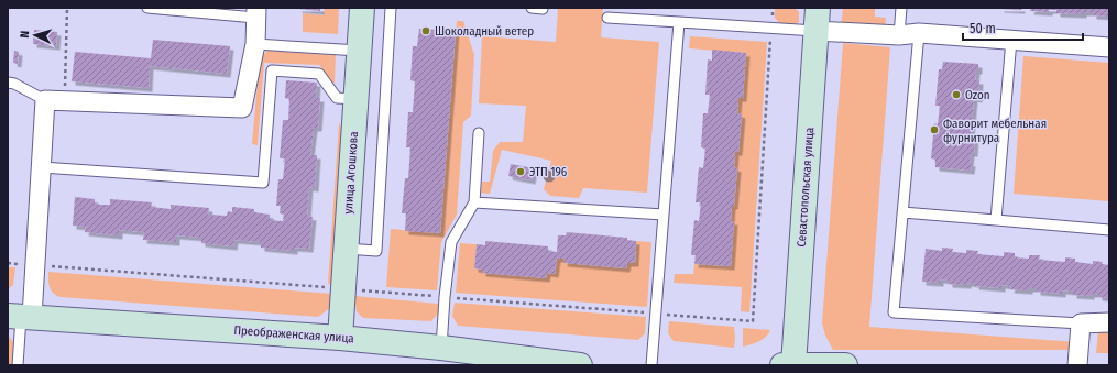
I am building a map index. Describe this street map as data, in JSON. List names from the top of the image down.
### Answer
{
  "streets": {
    "main road": ["улица Агошкова", "Севастопольская улица", "Преображенская улица"]
  },
  "crossings": [
    ["улица Агошкова", "Преображенская улица"]
  ],
  "places": [
    "Шоколадный ветер",
    "Ozon",
    "Фаворит мебельная фурнитура",
    "ЭТП 196"
  ],
  "scale_bar": "50 m",
  "north": "left"
}
